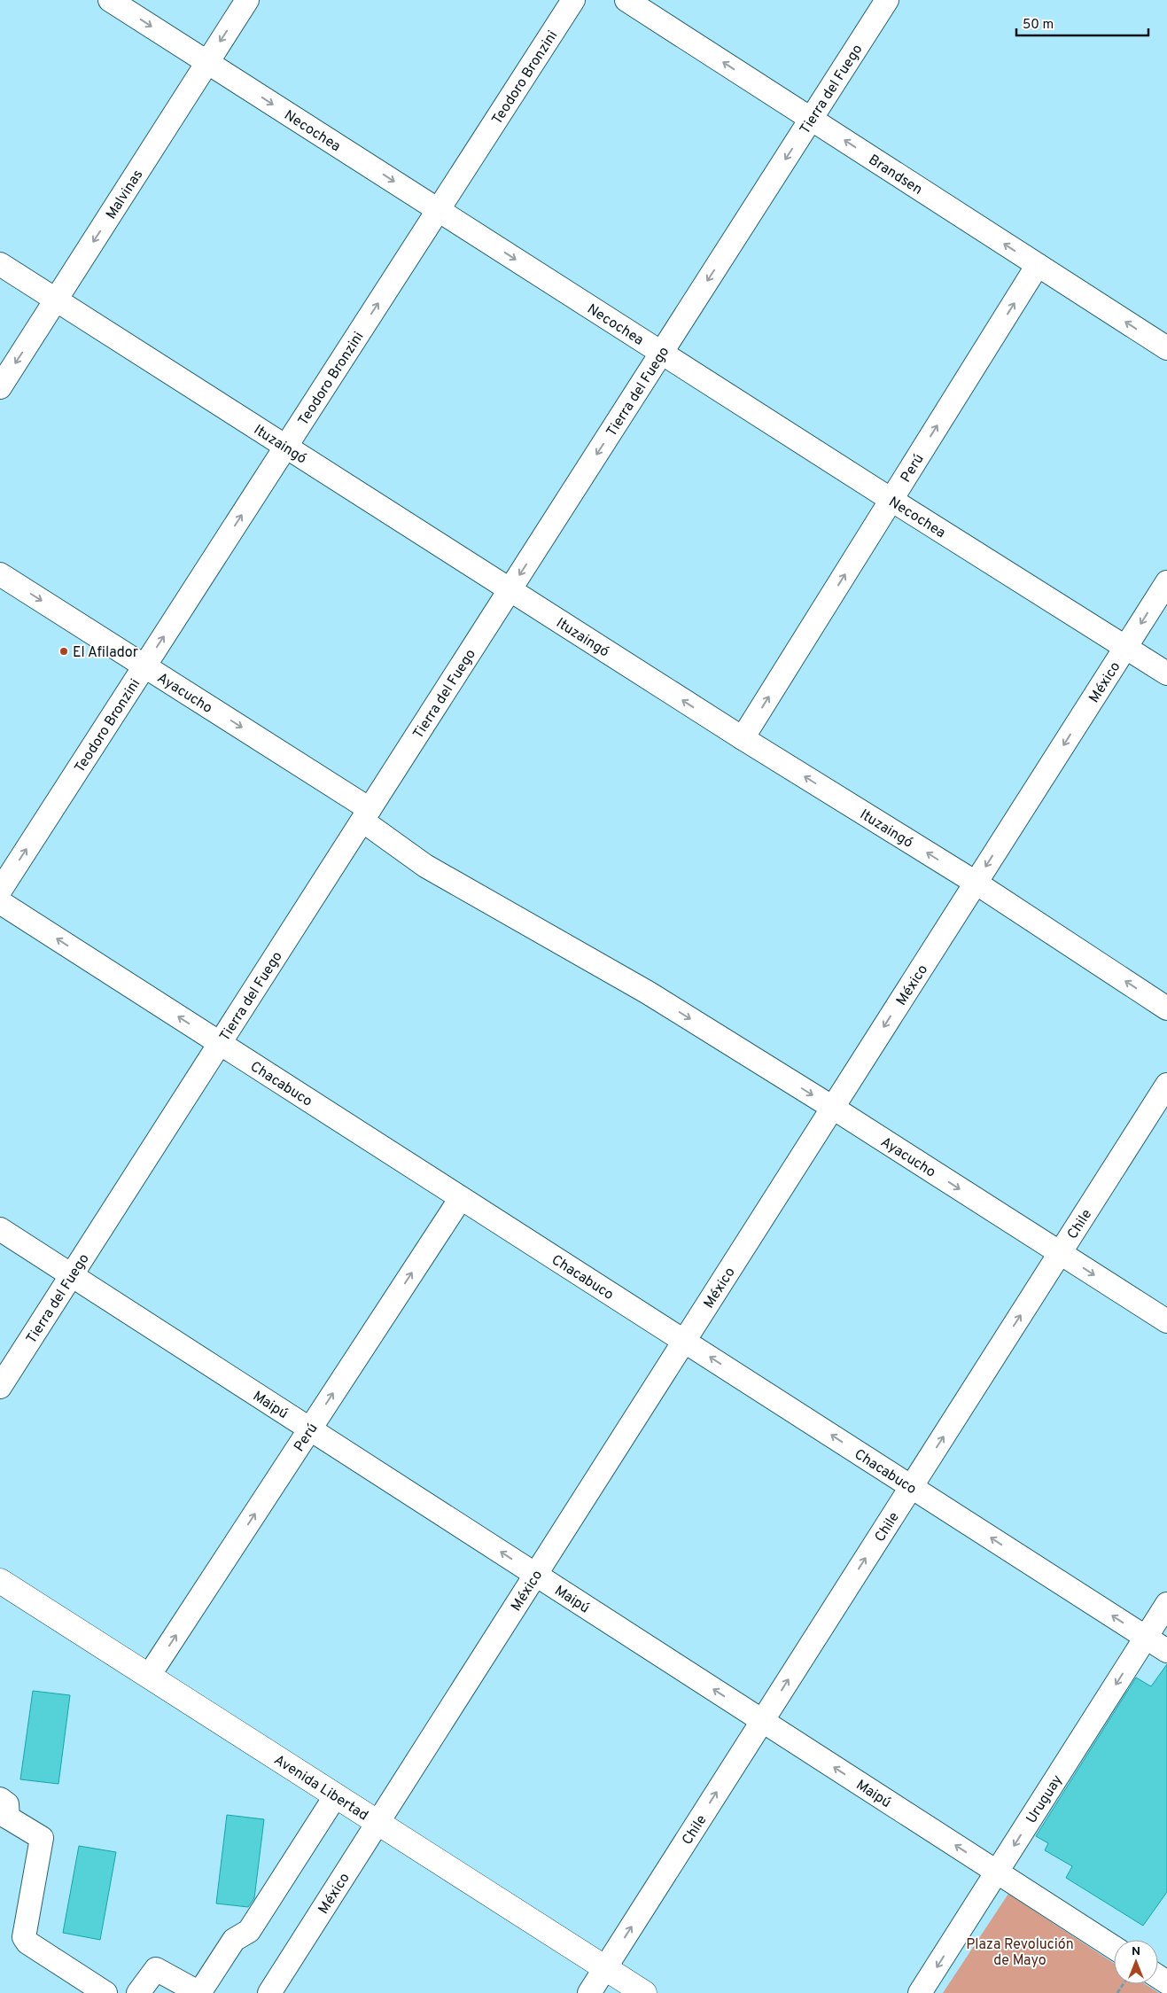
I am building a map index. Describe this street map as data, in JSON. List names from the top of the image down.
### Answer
{
  "streets": {
    "main road": ["Avenida Libertad"],
    "street": [
      "Teodoro Bronzini",
      "Tierra del Fuego",
      "Necochea",
      "Brandsen",
      "Malvinas",
      "Ituzaingó",
      "Perú",
      "México",
      "Ayacucho",
      "Chacabuco",
      "Chile",
      "Maipú",
      "Uruguay"
    ]
  },
  "crossings": [
    ["Teodoro Bronzini", "Necochea"],
    ["Teodoro Bronzini", "Ituzaingó"],
    ["Teodoro Bronzini", "Ayacucho"],
    ["Tierra del Fuego", "Necochea"],
    ["Tierra del Fuego", "Brandsen"],
    ["Tierra del Fuego", "Ituzaingó"],
    ["Tierra del Fuego", "Ayacucho"],
    ["Tierra del Fuego", "Chacabuco"],
    ["Tierra del Fuego", "Maipú"],
    ["Necochea", "Malvinas"],
    ["Necochea", "Perú"],
    ["Necochea", "México"],
    ["Brandsen", "Perú"],
    ["Malvinas", "Ituzaingó"],
    ["Ituzaingó", "Perú"],
    ["Ituzaingó", "México"],
    ["Perú", "Chacabuco"],
    ["Perú", "Maipú"],
    ["Perú", "Avenida Libertad"],
    ["México", "Ayacucho"],
    ["México", "Chacabuco"],
    ["México", "Maipú"],
    ["México", "Avenida Libertad"],
    ["Ayacucho", "Chile"],
    ["Chacabuco", "Chile"],
    ["Chacabuco", "Uruguay"],
    ["Chile", "Maipú"],
    ["Chile", "Avenida Libertad"],
    ["Maipú", "Uruguay"]
  ],
  "one_way": [
    "Teodoro Bronzini",
    "Necochea",
    "Brandsen",
    "Malvinas",
    "Ituzaingó",
    "Perú",
    "México",
    "Ayacucho",
    "Chacabuco",
    "Chile",
    "Maipú",
    "Uruguay"
  ],
  "parks": ["Plaza Revolución de Mayo"],
  "places": ["El Afilador"],
  "scale_bar": "50 m",
  "north": "top"
}
